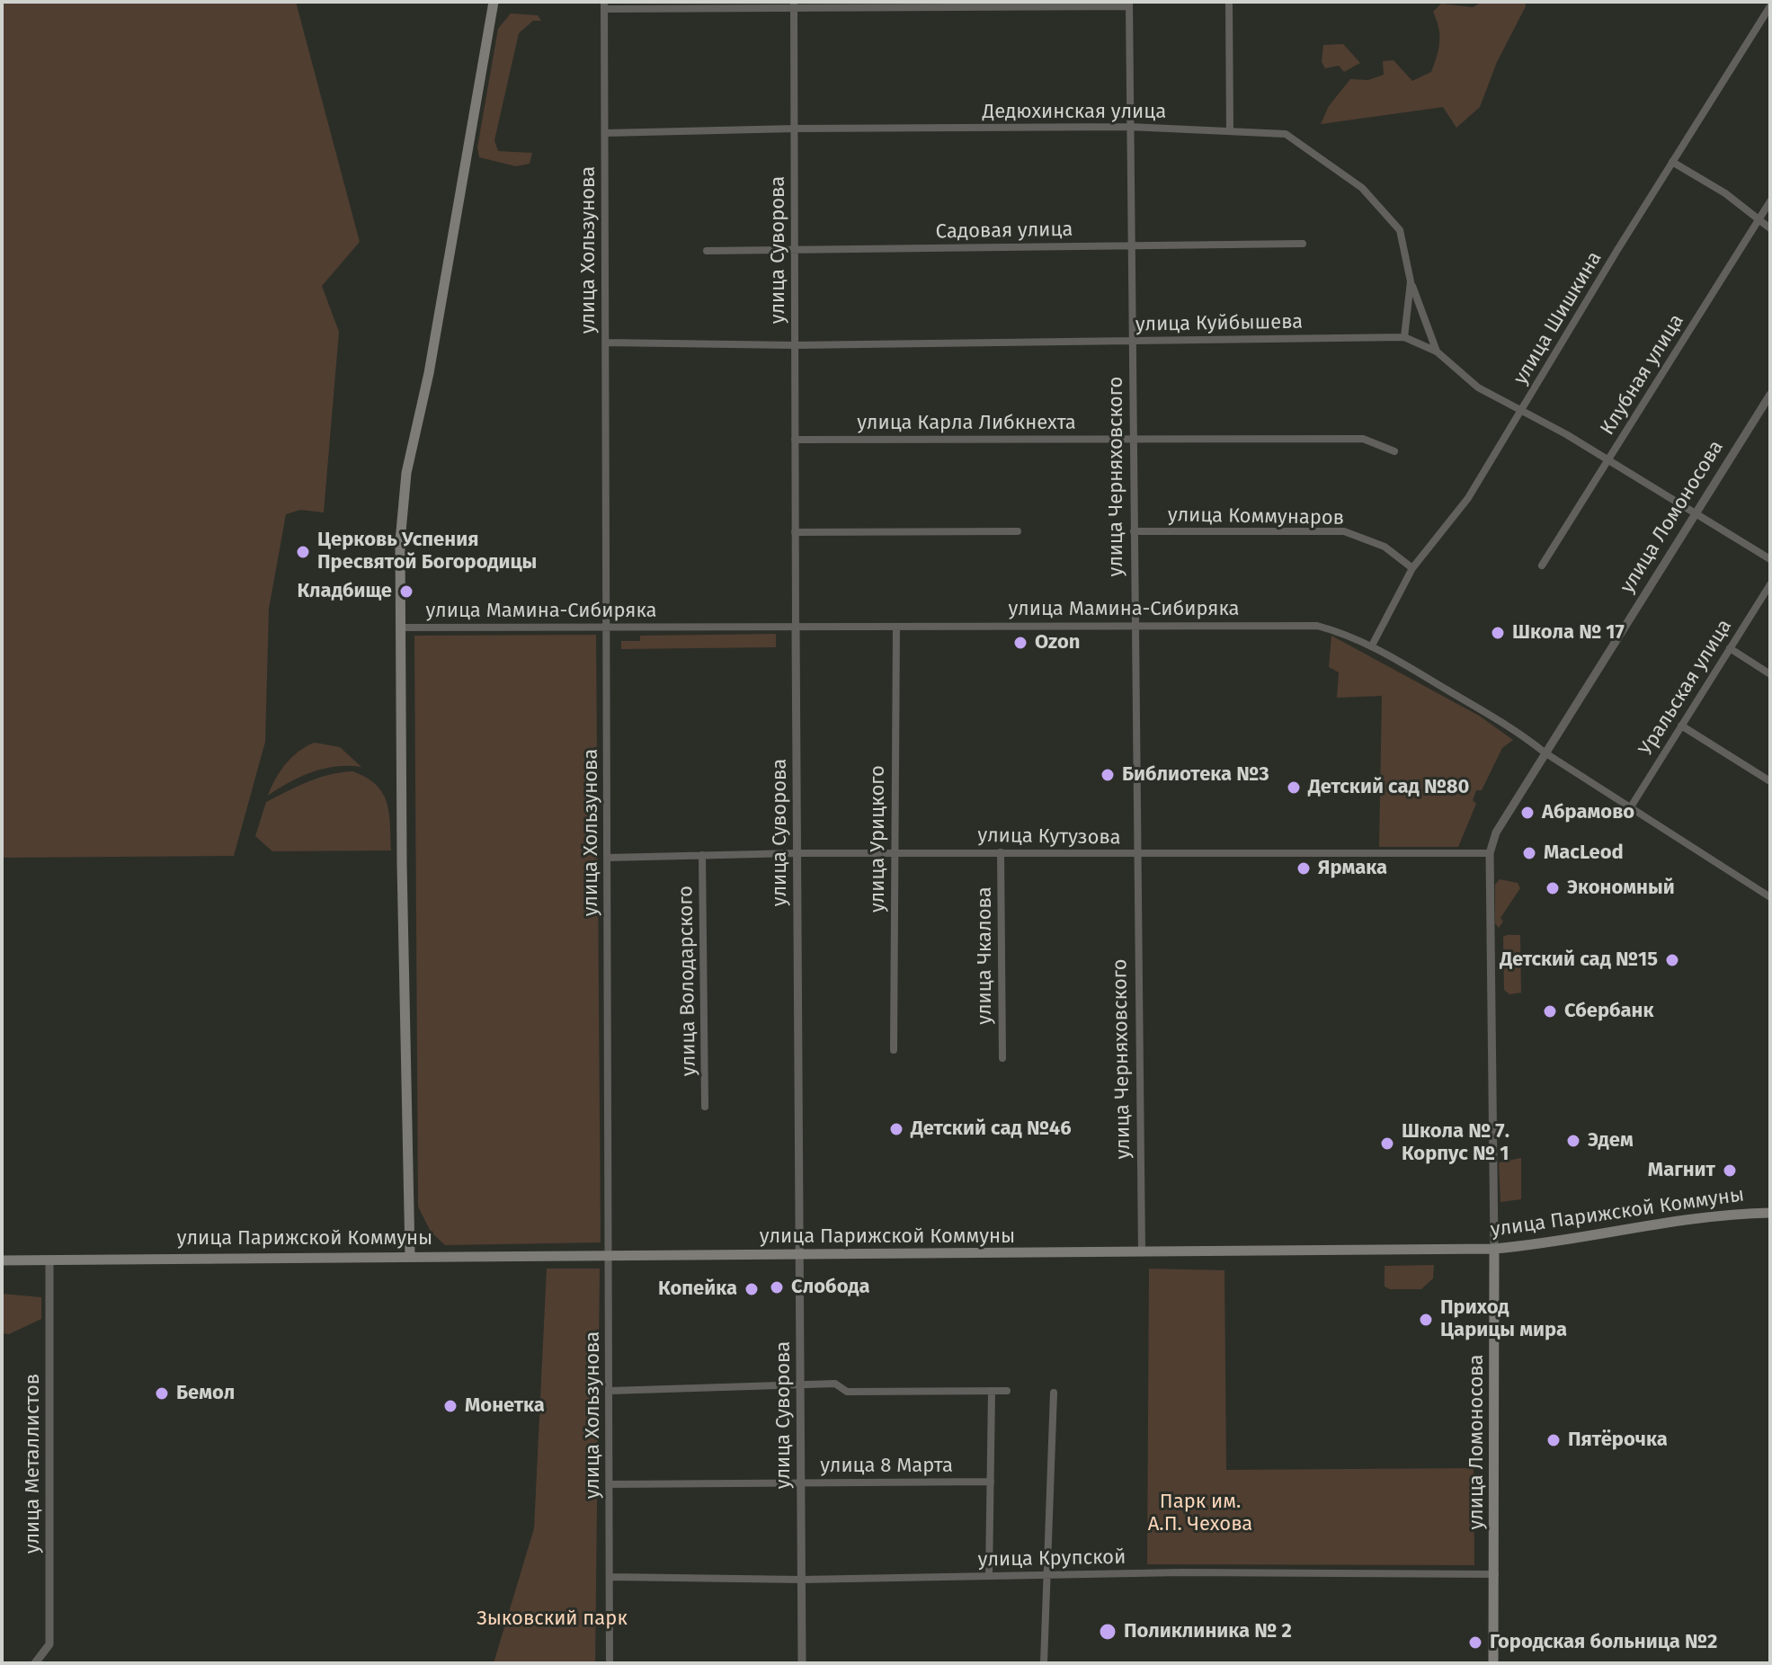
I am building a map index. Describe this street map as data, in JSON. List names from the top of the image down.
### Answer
{
  "streets": {
    "main road": ["улица Ломоносова", "улица Парижской Коммуны"],
    "street": [
      "Дедюхинская улица",
      "Садовая улица",
      "улица Хользунова",
      "улица Суворова",
      "улица Шишкина",
      "улица Куйбышева",
      "Клубная улица",
      "улица Карла Либкнехта",
      "улица Черняховского",
      "улица Коммунаров",
      "улица Мамина-Сибиряка",
      "Уральская улица",
      "улица Кутузова",
      "улица Урицкого",
      "улица Чкалова",
      "улица Володарского",
      "улица Металлистов",
      "улица 8 Марта",
      "улица Крупской"
    ]
  },
  "crossings": [
    ["Дедюхинская улица", "улица Хользунова"],
    ["Дедюхинская улица", "улица Суворова"],
    ["Дедюхинская улица", "улица Куйбышева"],
    ["Дедюхинская улица", "улица Черняховского"],
    ["Садовая улица", "улица Суворова"],
    ["Садовая улица", "улица Черняховского"],
    ["улица Хользунова", "улица Куйбышева"],
    ["улица Хользунова", "улица Мамина-Сибиряка"],
    ["улица Хользунова", "улица Кутузова"],
    ["улица Хользунова", "улица Парижской Коммуны"],
    ["улица Хользунова", "улица 8 Марта"],
    ["улица Хользунова", "улица Крупской"],
    ["улица Суворова", "улица Куйбышева"],
    ["улица Суворова", "улица Карла Либкнехта"],
    ["улица Суворова", "улица Мамина-Сибиряка"],
    ["улица Суворова", "улица Кутузова"],
    ["улица Суворова", "улица Парижской Коммуны"],
    ["улица Суворова", "улица 8 Марта"],
    ["улица Суворова", "улица Крупской"],
    ["улица Шишкина", "улица Куйбышева"],
    ["улица Шишкина", "улица Коммунаров"],
    ["улица Шишкина", "улица Мамина-Сибиряка"],
    ["улица Куйбышева", "Клубная улица"],
    ["улица Куйбышева", "улица Черняховского"],
    ["улица Куйбышева", "улица Ломоносова"],
    ["улица Карла Либкнехта", "улица Черняховского"],
    ["улица Черняховского", "улица Коммунаров"],
    ["улица Черняховского", "улица Мамина-Сибиряка"],
    ["улица Черняховского", "улица Кутузова"],
    ["улица Черняховского", "улица Парижской Коммуны"],
    ["улица Ломоносова", "улица Мамина-Сибиряка"],
    ["улица Ломоносова", "улица Кутузова"],
    ["улица Ломоносова", "улица Парижской Коммуны"],
    ["улица Ломоносова", "улица Крупской"],
    ["улица Мамина-Сибиряка", "Уральская улица"],
    ["улица Мамина-Сибиряка", "улица Урицкого"],
    ["улица Кутузова", "улица Урицкого"],
    ["улица Кутузова", "улица Чкалова"],
    ["улица Кутузова", "улица Володарского"],
    ["улица Парижской Коммуны", "улица Металлистов"]
  ],
  "parks": ["Парк им. А.П. Чехова", "Зыковский парк"],
  "places": [
    "Церковь Успения Пресвятой Богородицы",
    "Кладбище",
    "Школа № 17",
    "Ozon",
    "Библиотека №3",
    "Детский сад №80",
    "Абрамово",
    "MacLeod",
    "Ярмака",
    "Экономный",
    "Детский сад №15",
    "Сбербанк",
    "Детский сад №46",
    "Эдем",
    "Школа № 7. Корпус № 1",
    "Магнит",
    "Слобода",
    "Копейка",
    "Приход Царицы мира",
    "Бемол",
    "Монетка",
    "Пятёрочка",
    "Поликлиника № 2",
    "Городская больница №2"
  ]
}
